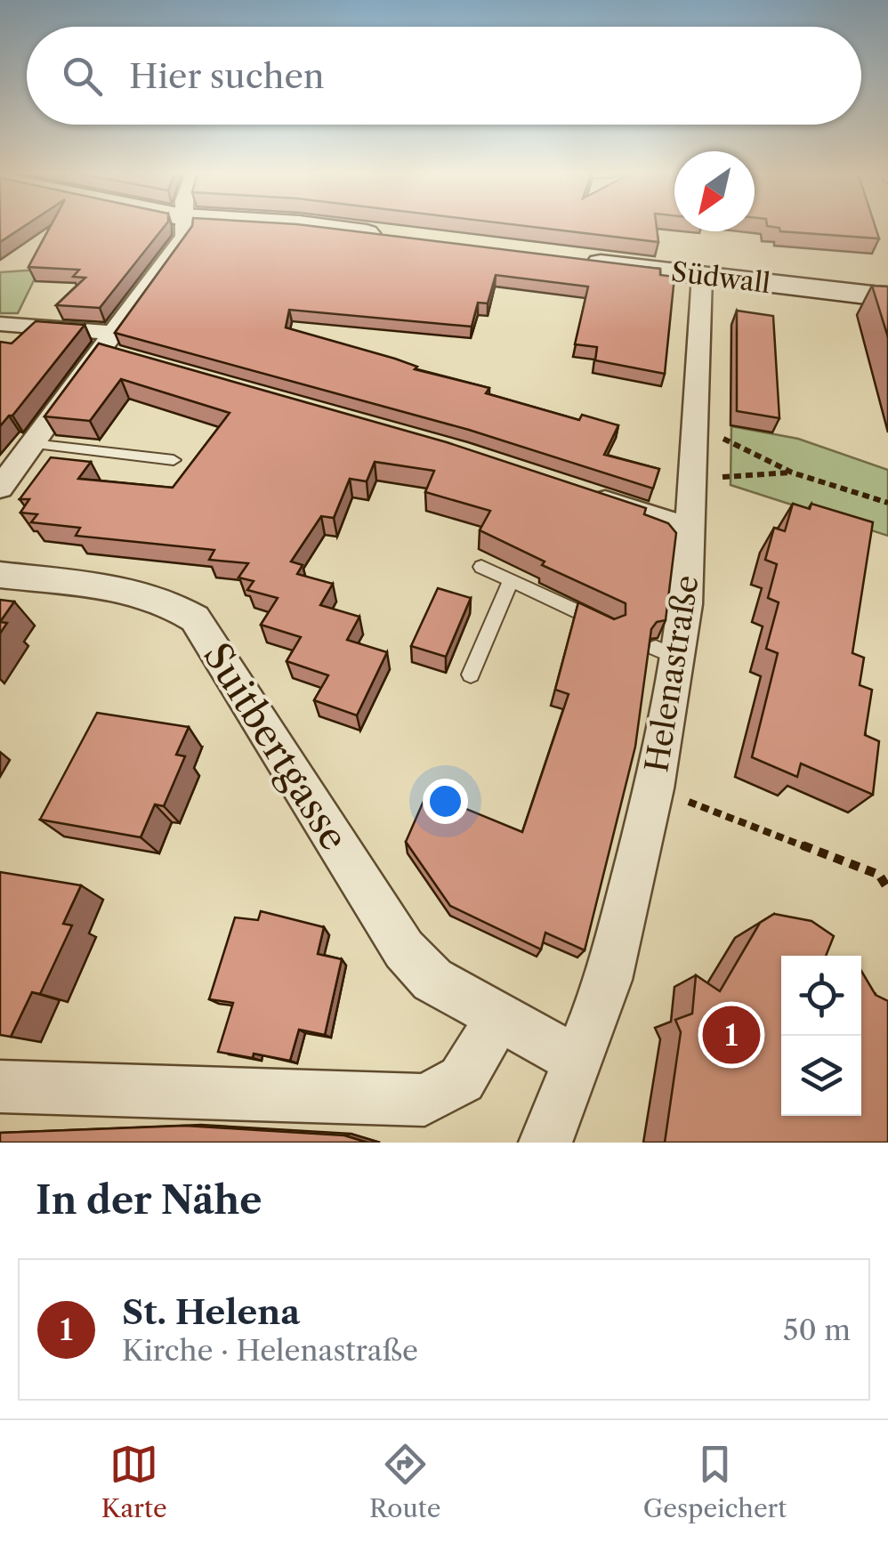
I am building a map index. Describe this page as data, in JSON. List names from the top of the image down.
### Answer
{
  "streets": {
    "street": ["Südwall", "Helenastraße", "Suitbertgasse"]
  },
  "crossings": [
    ["Südwall", "Helenastraße"],
    ["Helenastraße", "Suitbertgasse"]
  ],
  "north": "bottom left",
  "page": {
    "search": "Hier suchen",
    "pins": "1",
    "heading": "In der Nähe",
    "list": [
      {
        "mark": "1",
        "name": "St. Helena",
        "note": "Kirche · Helenastraße",
        "value": "50 m"
      }
    ],
    "nav": ["Karte", "Route", "Gespeichert"]
  }
}
